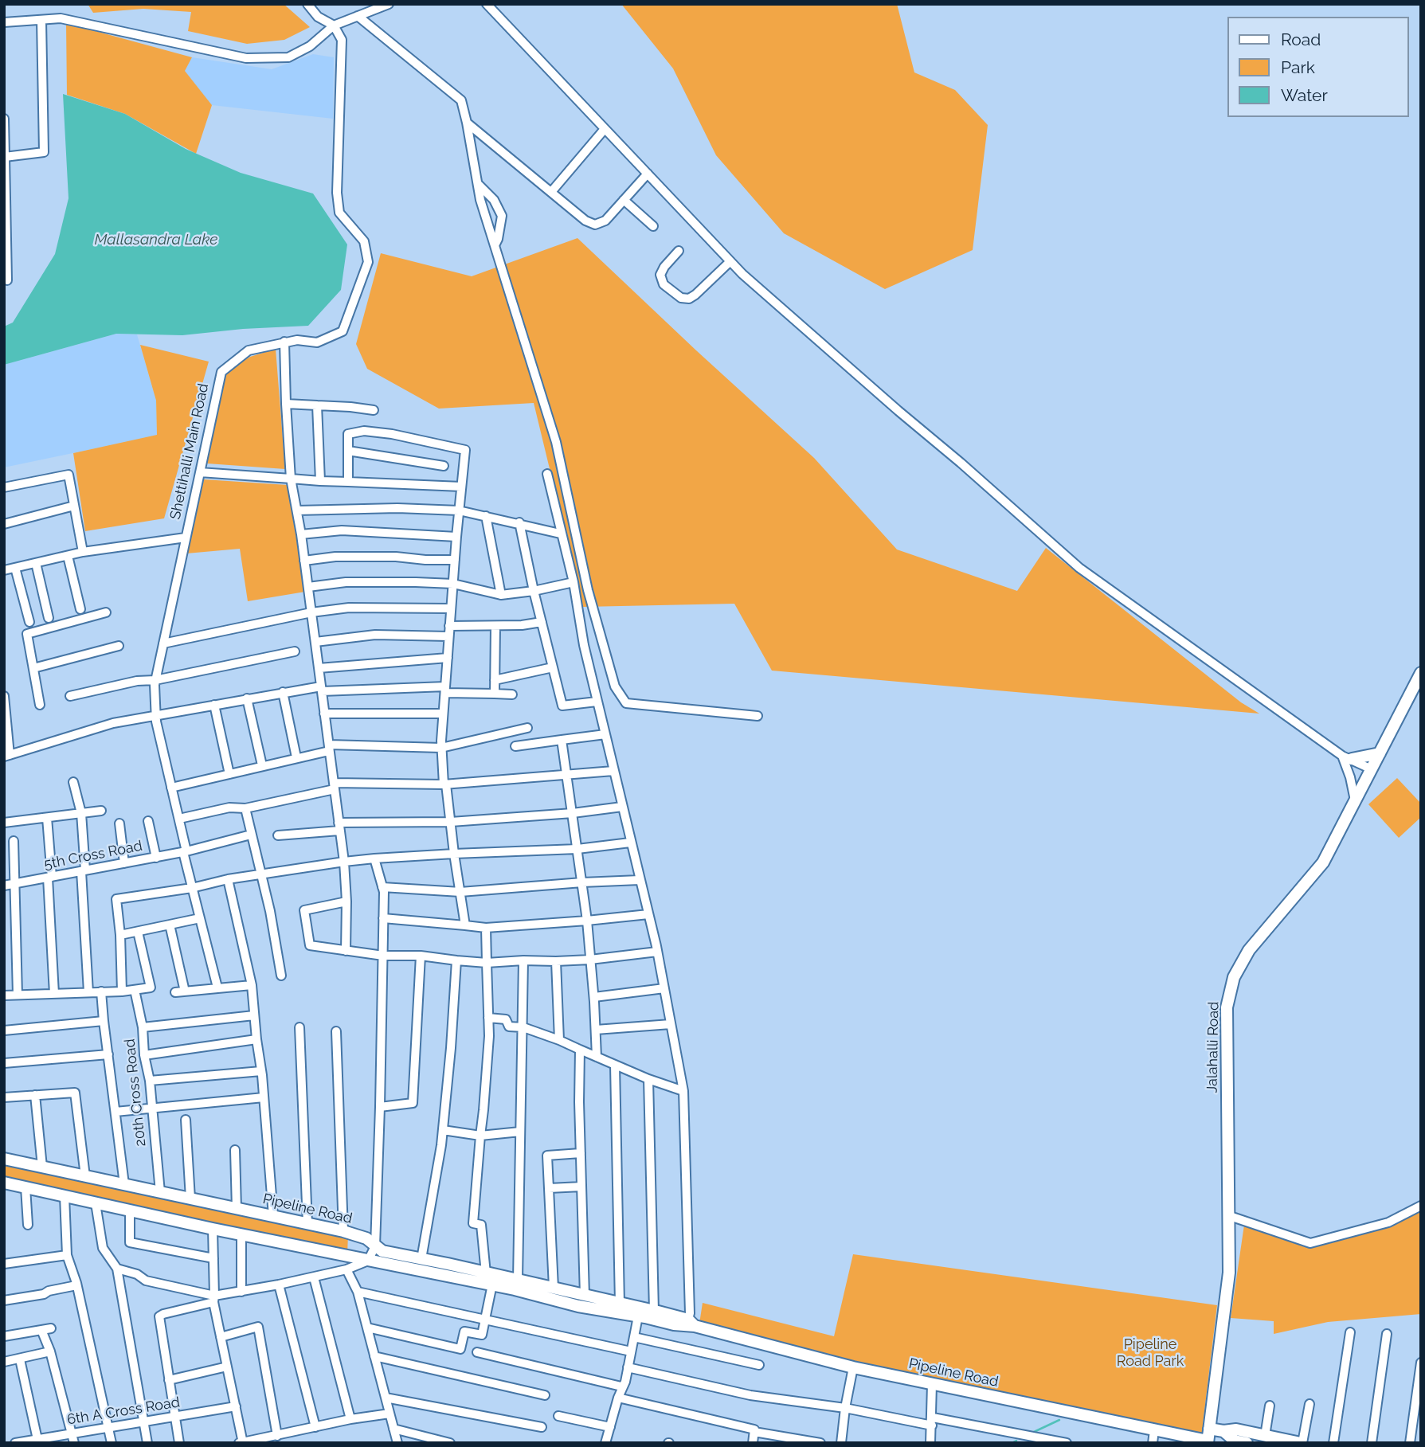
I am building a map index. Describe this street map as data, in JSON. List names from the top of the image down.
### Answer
{
  "streets": {
    "main road": ["Jalahalli Road", "Pipeline Road"],
    "street": [
      "Shettihalli Main Road",
      "5th Cross Road",
      "20th Cross Road",
      "6th A Cross Road"
    ]
  },
  "crossings": [
    ["Shettihalli Main Road", "5th Cross Road"],
    ["Jalahalli Road", "Pipeline Road"],
    ["20th Cross Road", "Pipeline Road"]
  ],
  "water": ["Mallasandra Lake"],
  "parks": ["Pipeline Road Park"],
  "legend": ["Road", "Park", "Water"]
}
